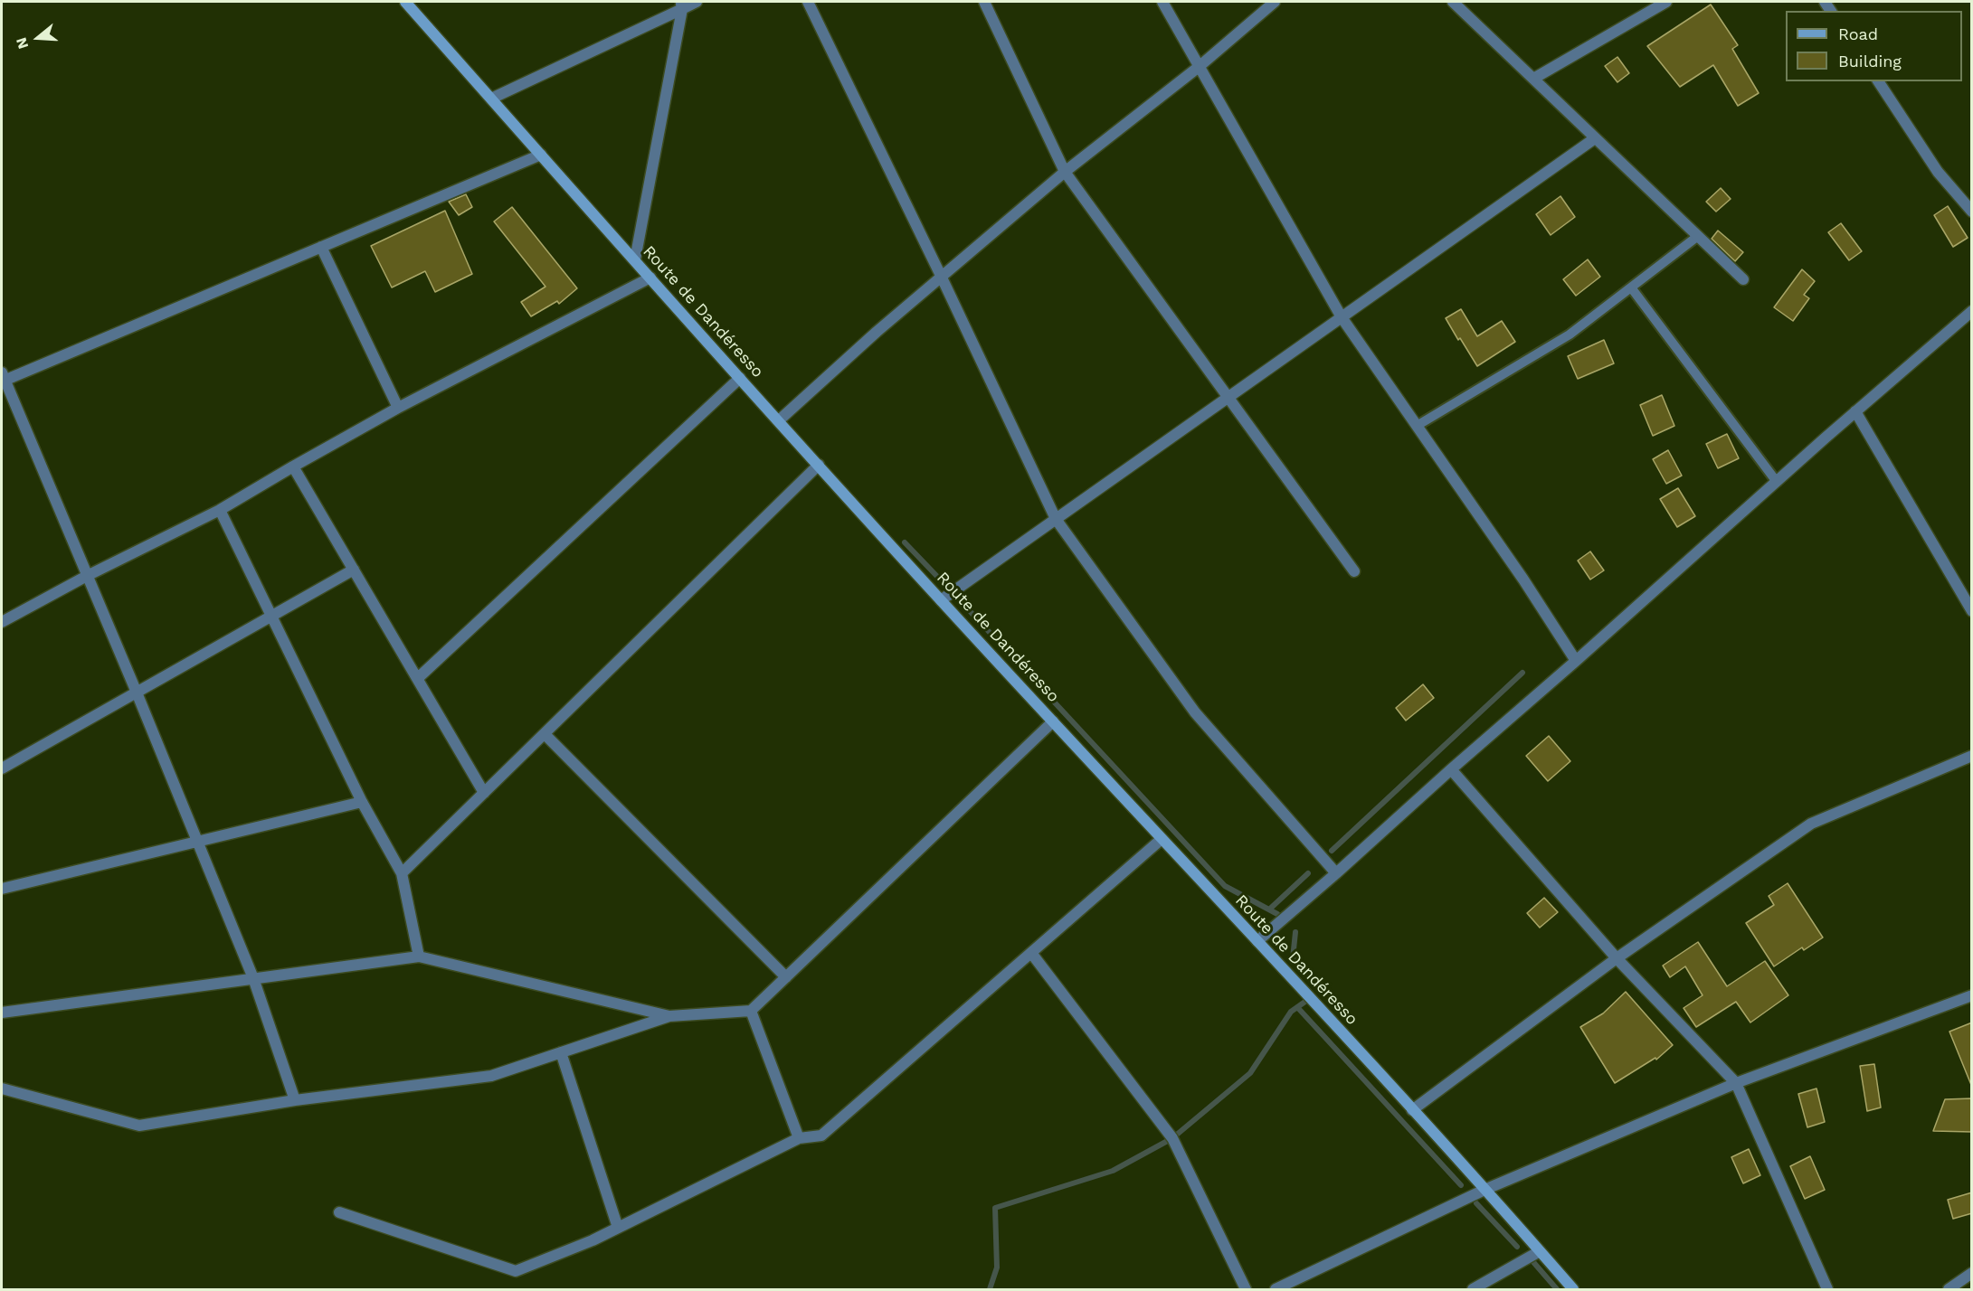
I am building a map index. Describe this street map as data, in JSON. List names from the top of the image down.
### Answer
{
  "streets": {
    "street": ["Route de Dandéresso"]
  },
  "legend": ["Road", "Building"],
  "north": "left"
}
